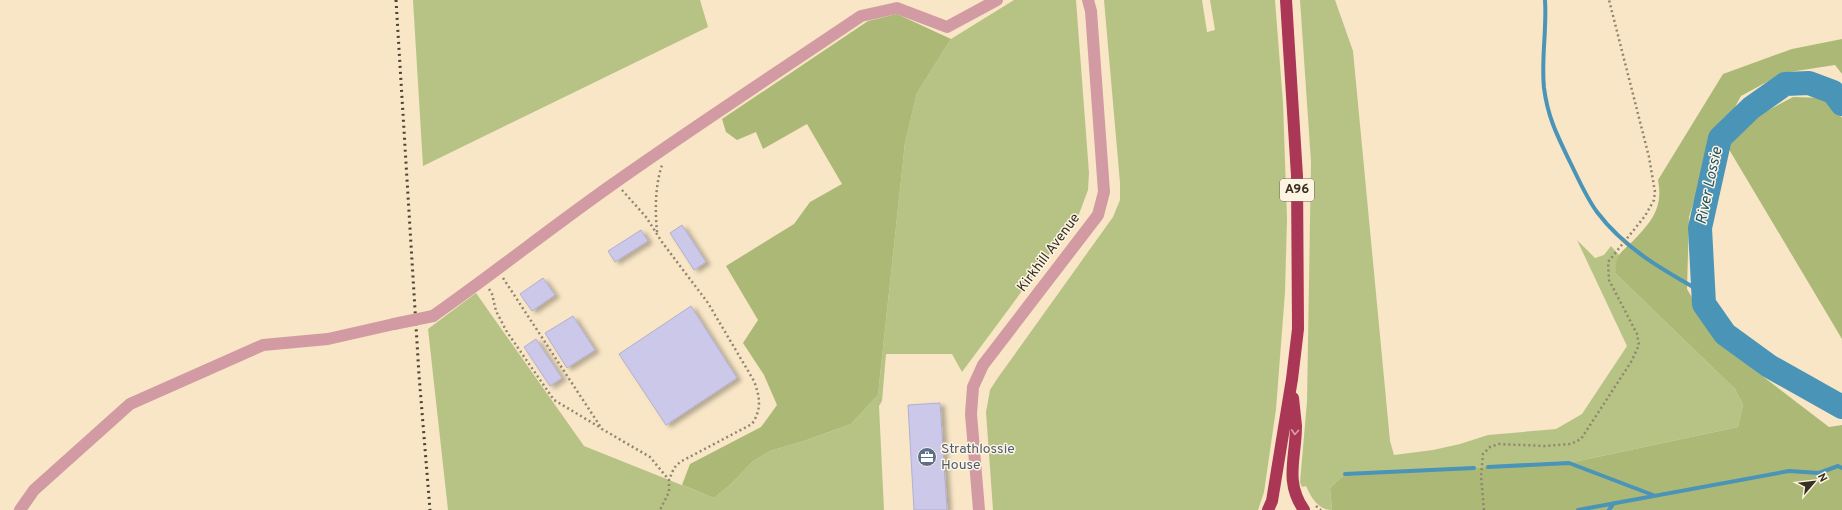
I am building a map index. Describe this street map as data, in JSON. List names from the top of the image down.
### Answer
{
  "streets": {
    "highway": ["A96"],
    "street": ["Kirkhill Avenue"]
  },
  "water": ["River Lossie"],
  "places": {
    "office": ["Strathlossie House"]
  },
  "north": "top right"
}
